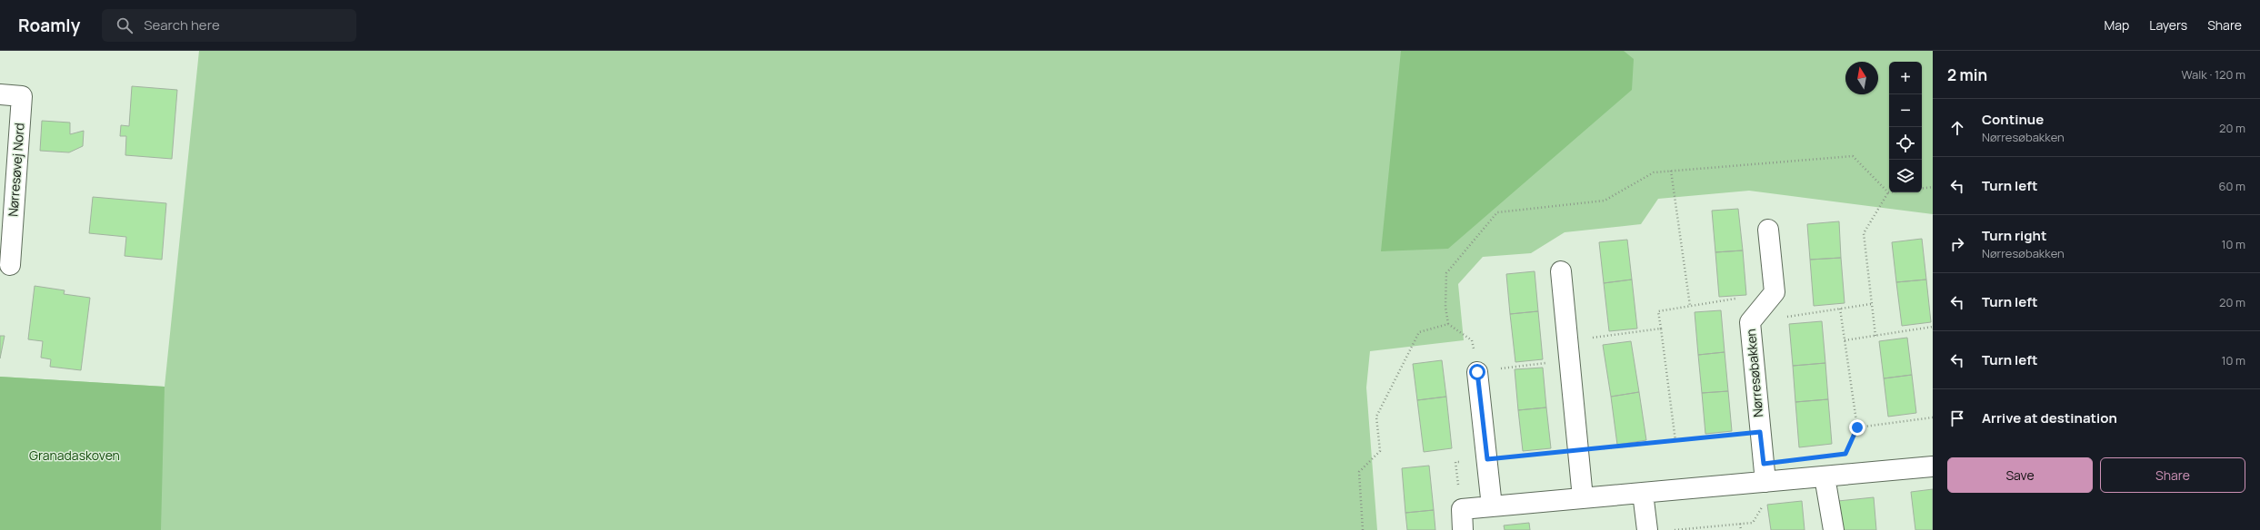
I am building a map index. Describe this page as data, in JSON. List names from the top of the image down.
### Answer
{
  "streets": {
    "street": ["Nørresøvej Nord", "Nørresøbakken"]
  },
  "parks": ["Granadaskoven"],
  "north": "top",
  "page": {
    "header": "Roamly",
    "search": "Search here",
    "nav": ["Map", "Layers", "Share"],
    "heading": ["2 min", "Walk · 120 m"],
    "map_buttons": ["+", "−"],
    "list": [
      ["Continue", "Nørresøbakken", "20 m"],
      ["Turn left", "60 m"],
      ["Turn right", "Nørresøbakken", "10 m"],
      ["Turn left", "20 m"],
      ["Turn left", "10 m"],
      "Arrive at destination"
    ],
    "buttons": ["Save", "Share"]
  }
}
